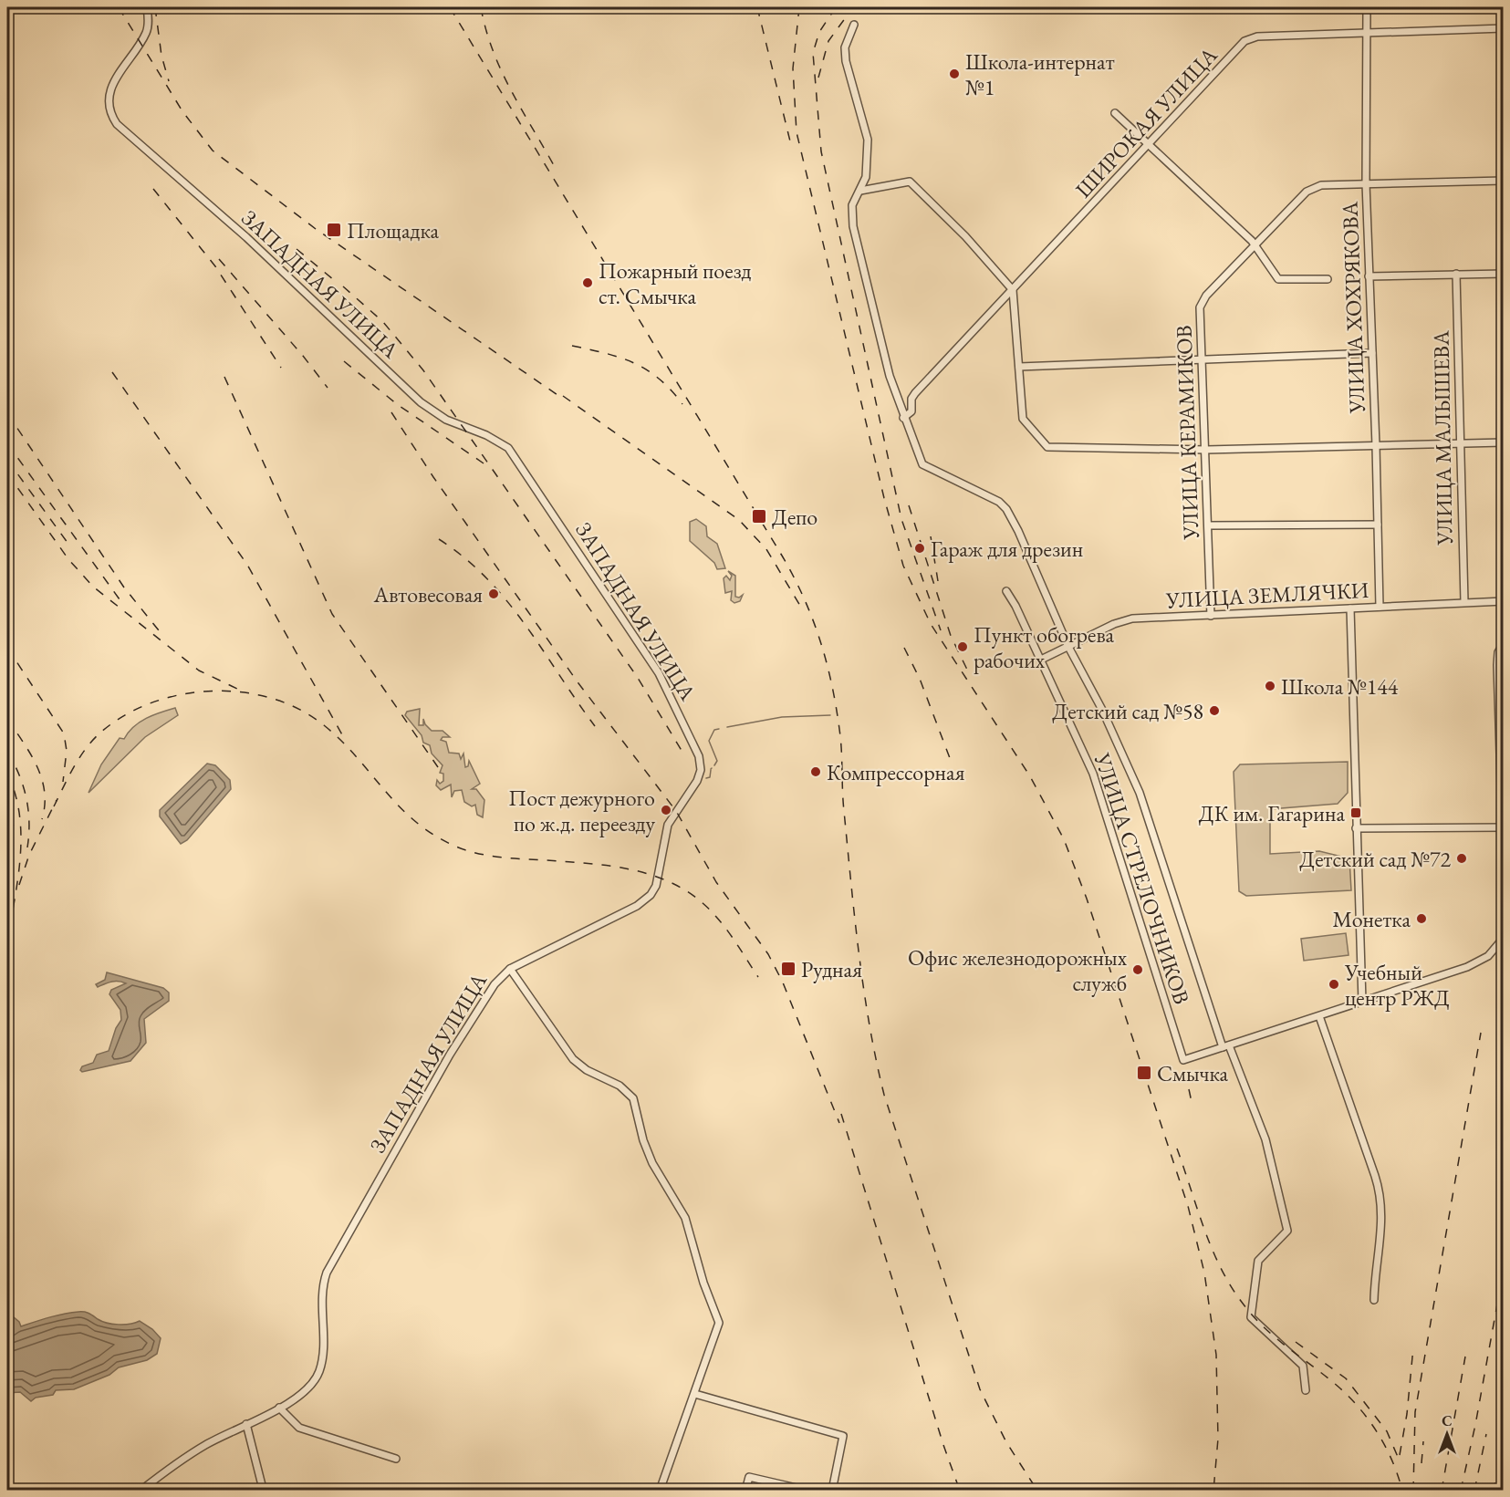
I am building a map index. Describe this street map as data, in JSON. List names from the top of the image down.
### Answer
{
  "streets": {
    "street": [
      "ШИРОКАЯ УЛИЦА",
      "ЗАПАДНАЯ УЛИЦА",
      "УЛИЦА ХОХРЯКОВА",
      "УЛИЦА КЕРАМИКОВ",
      "УЛИЦА МАЛЫШЕВА",
      "УЛИЦА ЗЕМЛЯЧКИ",
      "УЛИЦА СТРЕЛОЧНИКОВ"
    ]
  },
  "crossings": [
    ["ШИРОКАЯ УЛИЦА", "УЛИЦА ХОХРЯКОВА"],
    ["УЛИЦА ХОХРЯКОВА", "УЛИЦА КЕРАМИКОВ"],
    ["УЛИЦА ХОХРЯКОВА", "УЛИЦА ЗЕМЛЯЧКИ"],
    ["УЛИЦА КЕРАМИКОВ", "УЛИЦА ЗЕМЛЯЧКИ"],
    ["УЛИЦА МАЛЫШЕВА", "УЛИЦА ЗЕМЛЯЧКИ"],
    ["УЛИЦА ЗЕМЛЯЧКИ", "УЛИЦА СТРЕЛОЧНИКОВ"]
  ],
  "places": {
    "other": [
      "Школа-интернат №1",
      "Пожарный поезд ст. Смычка",
      "Гараж для дрезин",
      "Автовесовая",
      "Пункт обогрева рабочих",
      "Школа №144",
      "Детский сад №58",
      "Компрессорная",
      "Пост дежурного по ж.д. переезду",
      "Детский сад №72",
      "Монетка",
      "Офис железнодорожных служб",
      "Учебный центр РЖД"
    ],
    "transit": [
      "Площадка",
      "Депо",
      "ДК им. Гагарина",
      "Рудная",
      "Смычка"
    ]
  },
  "north": "top"
}
